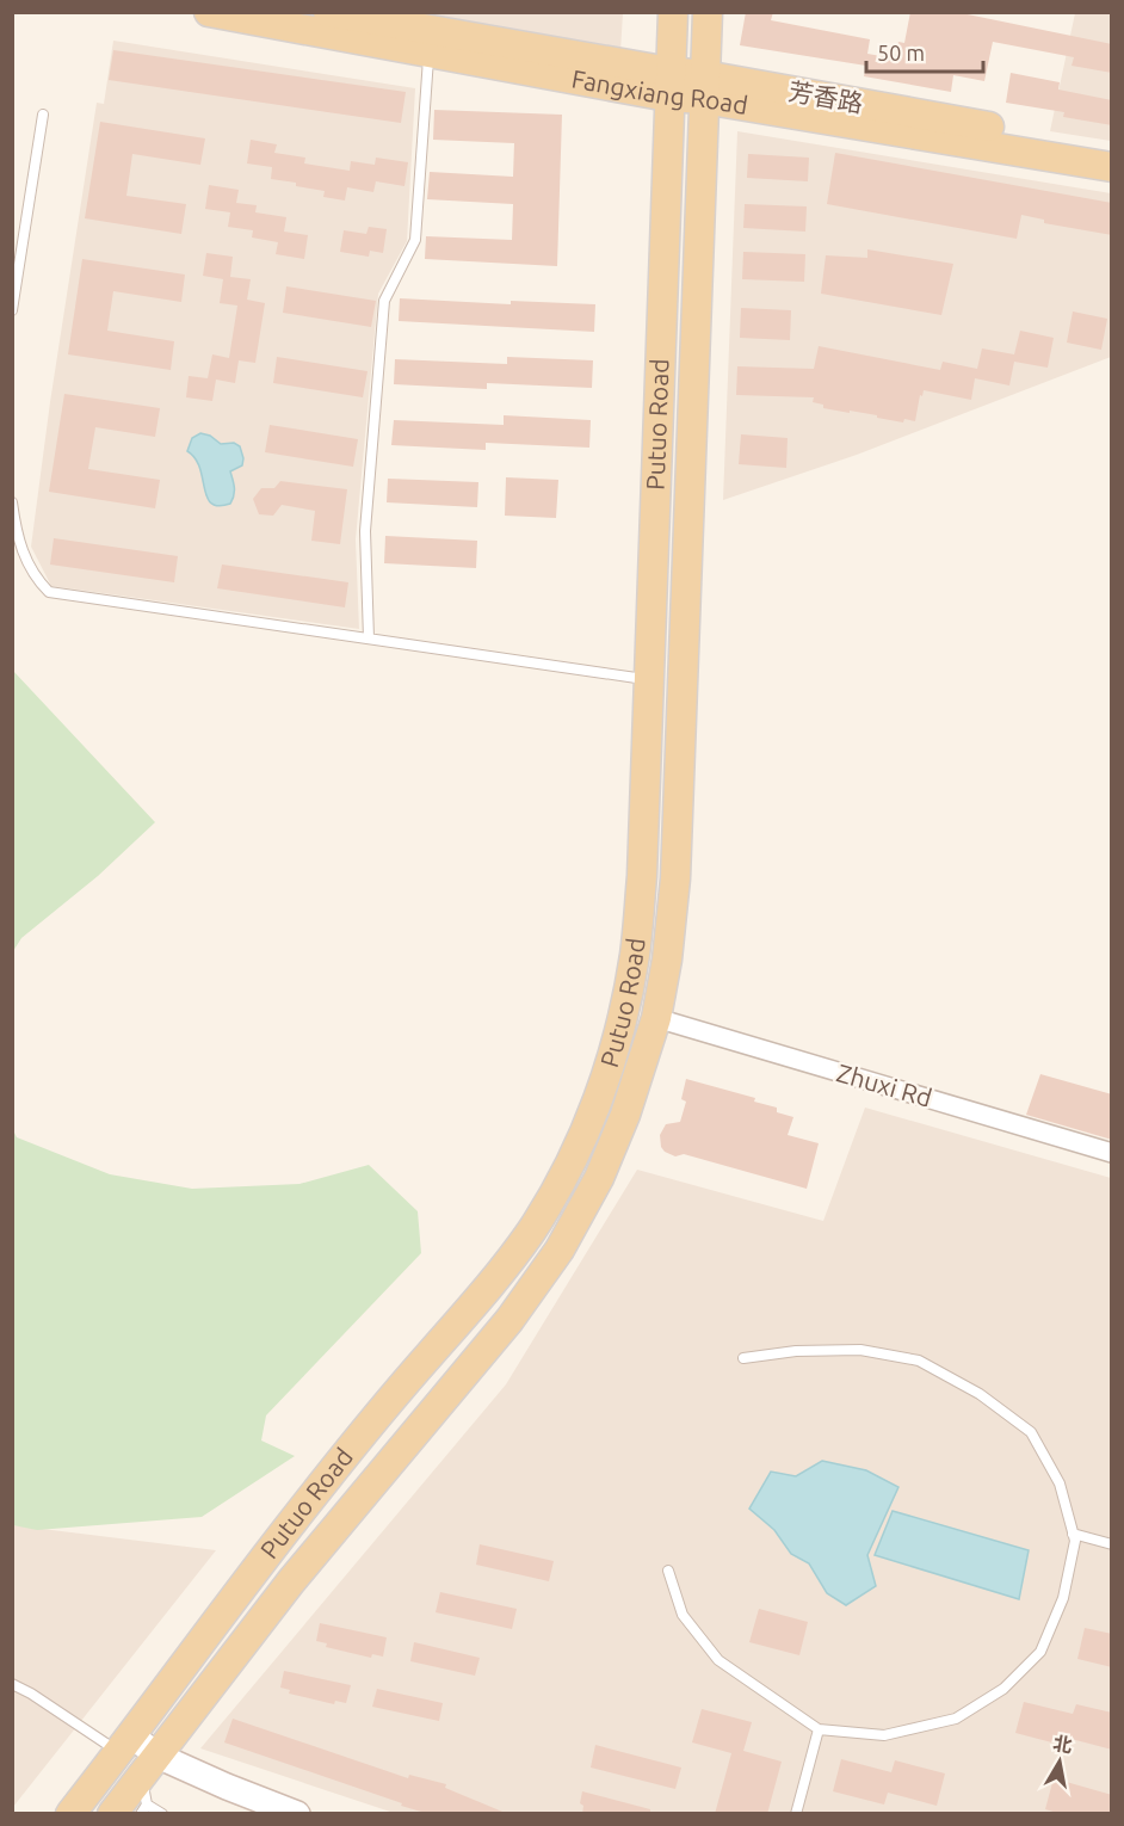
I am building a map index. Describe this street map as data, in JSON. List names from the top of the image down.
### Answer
{
  "streets": {
    "main road": ["Fangxiang Road", "芳香路", "Putuo Road"],
    "street": ["Zhuxi Rd"]
  },
  "crossings": [
    ["Fangxiang Road", "芳香路"],
    ["Fangxiang Road", "Putuo Road"],
    ["芳香路", "Putuo Road"],
    ["Putuo Road", "Zhuxi Rd"]
  ],
  "scale_bar": "50 m",
  "north": "top"
}
